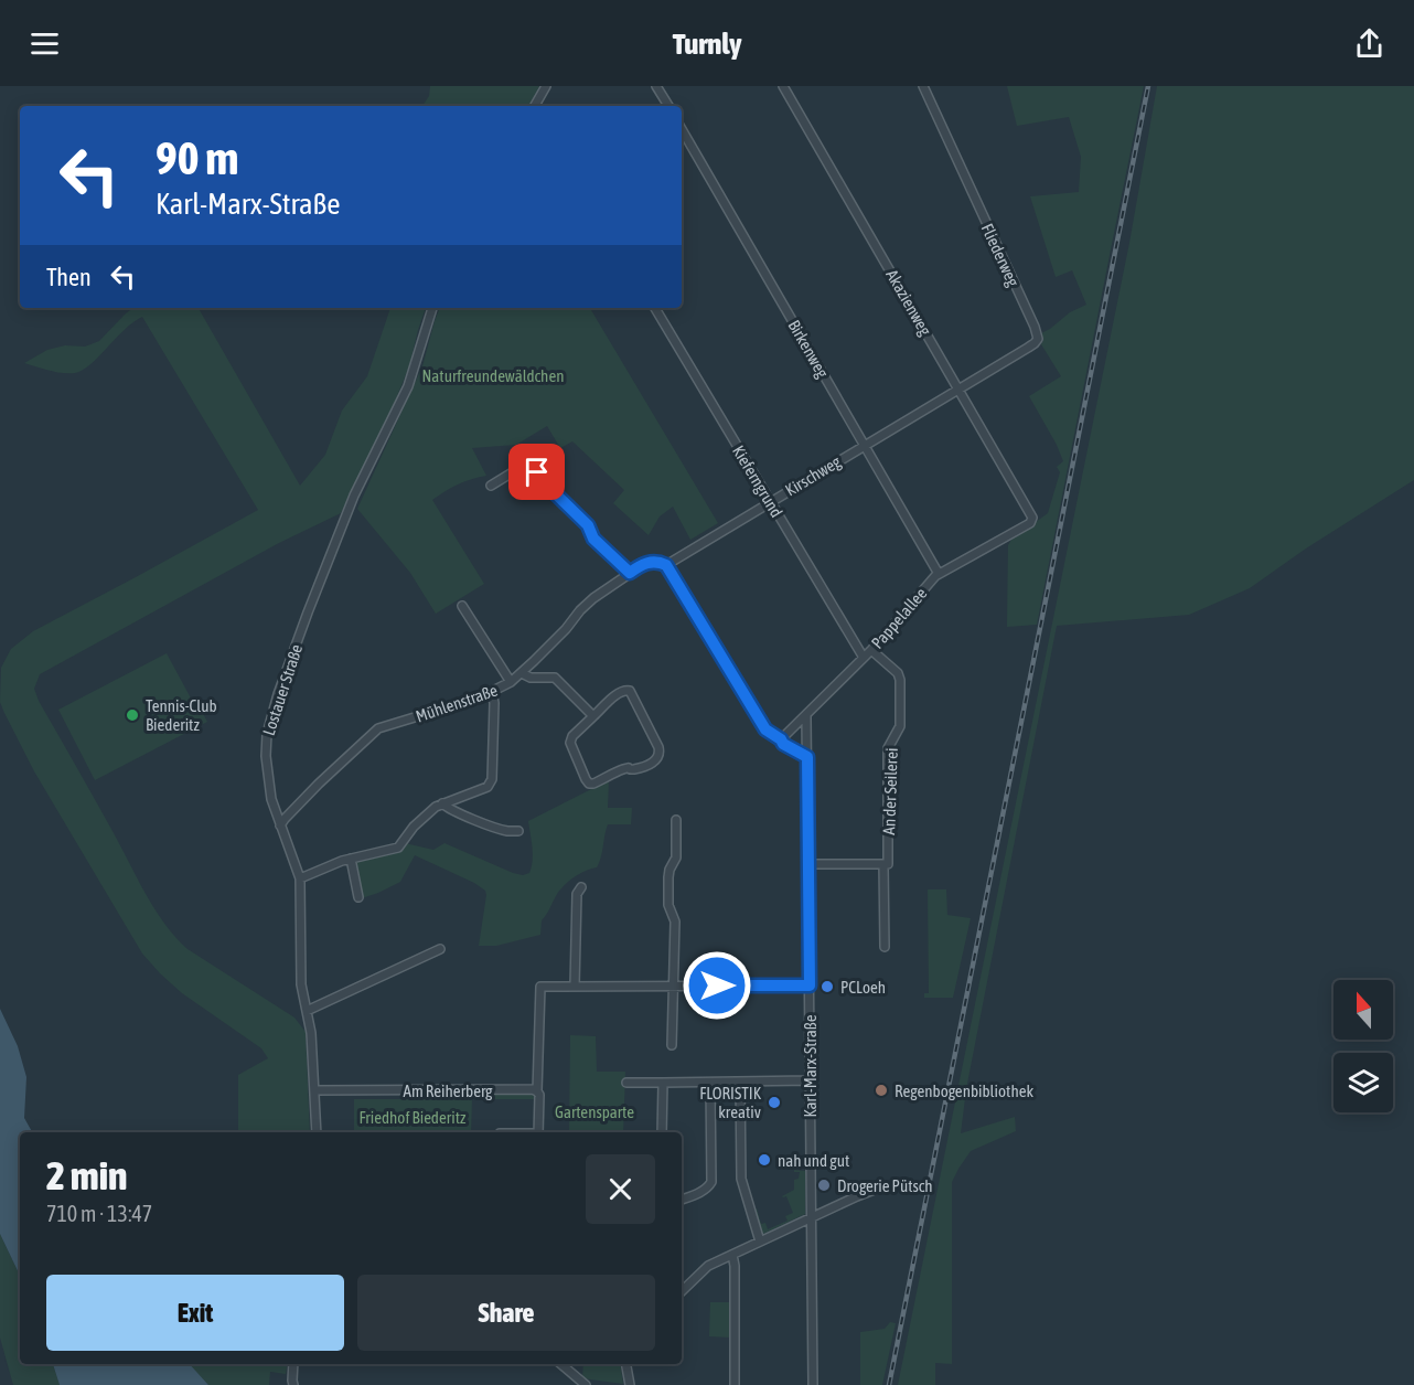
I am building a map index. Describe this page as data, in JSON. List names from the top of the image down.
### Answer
{
  "streets": {
    "street": [
      "Fliederweg",
      "Akazienweg",
      "Birkenweg",
      "Kirschweg",
      "Kieferngrund",
      "Pappelallee",
      "Lostauer Straße",
      "Mühlenstraße",
      "An der Seilerei",
      "Karl-Marx-Straße",
      "Am Reiherberg"
    ]
  },
  "crossings": [
    ["Fliederweg", "Akazienweg"],
    ["Fliederweg", "Kirschweg"],
    ["Akazienweg", "Kirschweg"],
    ["Akazienweg", "Pappelallee"],
    ["Birkenweg", "Kirschweg"],
    ["Birkenweg", "Pappelallee"],
    ["Kirschweg", "Kieferngrund"],
    ["Kirschweg", "Mühlenstraße"],
    ["Kieferngrund", "Pappelallee"],
    ["Pappelallee", "An der Seilerei"],
    ["Pappelallee", "Karl-Marx-Straße"],
    ["Lostauer Straße", "Mühlenstraße"],
    ["Lostauer Straße", "Am Reiherberg"]
  ],
  "parks": ["Naturfreundewäldchen", "Gartensparte", "Friedhof Biederitz"],
  "places": [
    "Tennis-Club Biederitz",
    "PCLoeh",
    "Regenbogenbibliothek",
    "FLORISTIK kreativ",
    "nah und gut",
    "Drogerie Pütsch"
  ],
  "north": "top",
  "page": {
    "header": "Turnly",
    "turn": ["90 m", "Karl-Marx-Straße"],
    "then": "Then",
    "heading": ["2 min", "710 m · 13:47"],
    "buttons": ["Exit", "Share"]
  }
}
